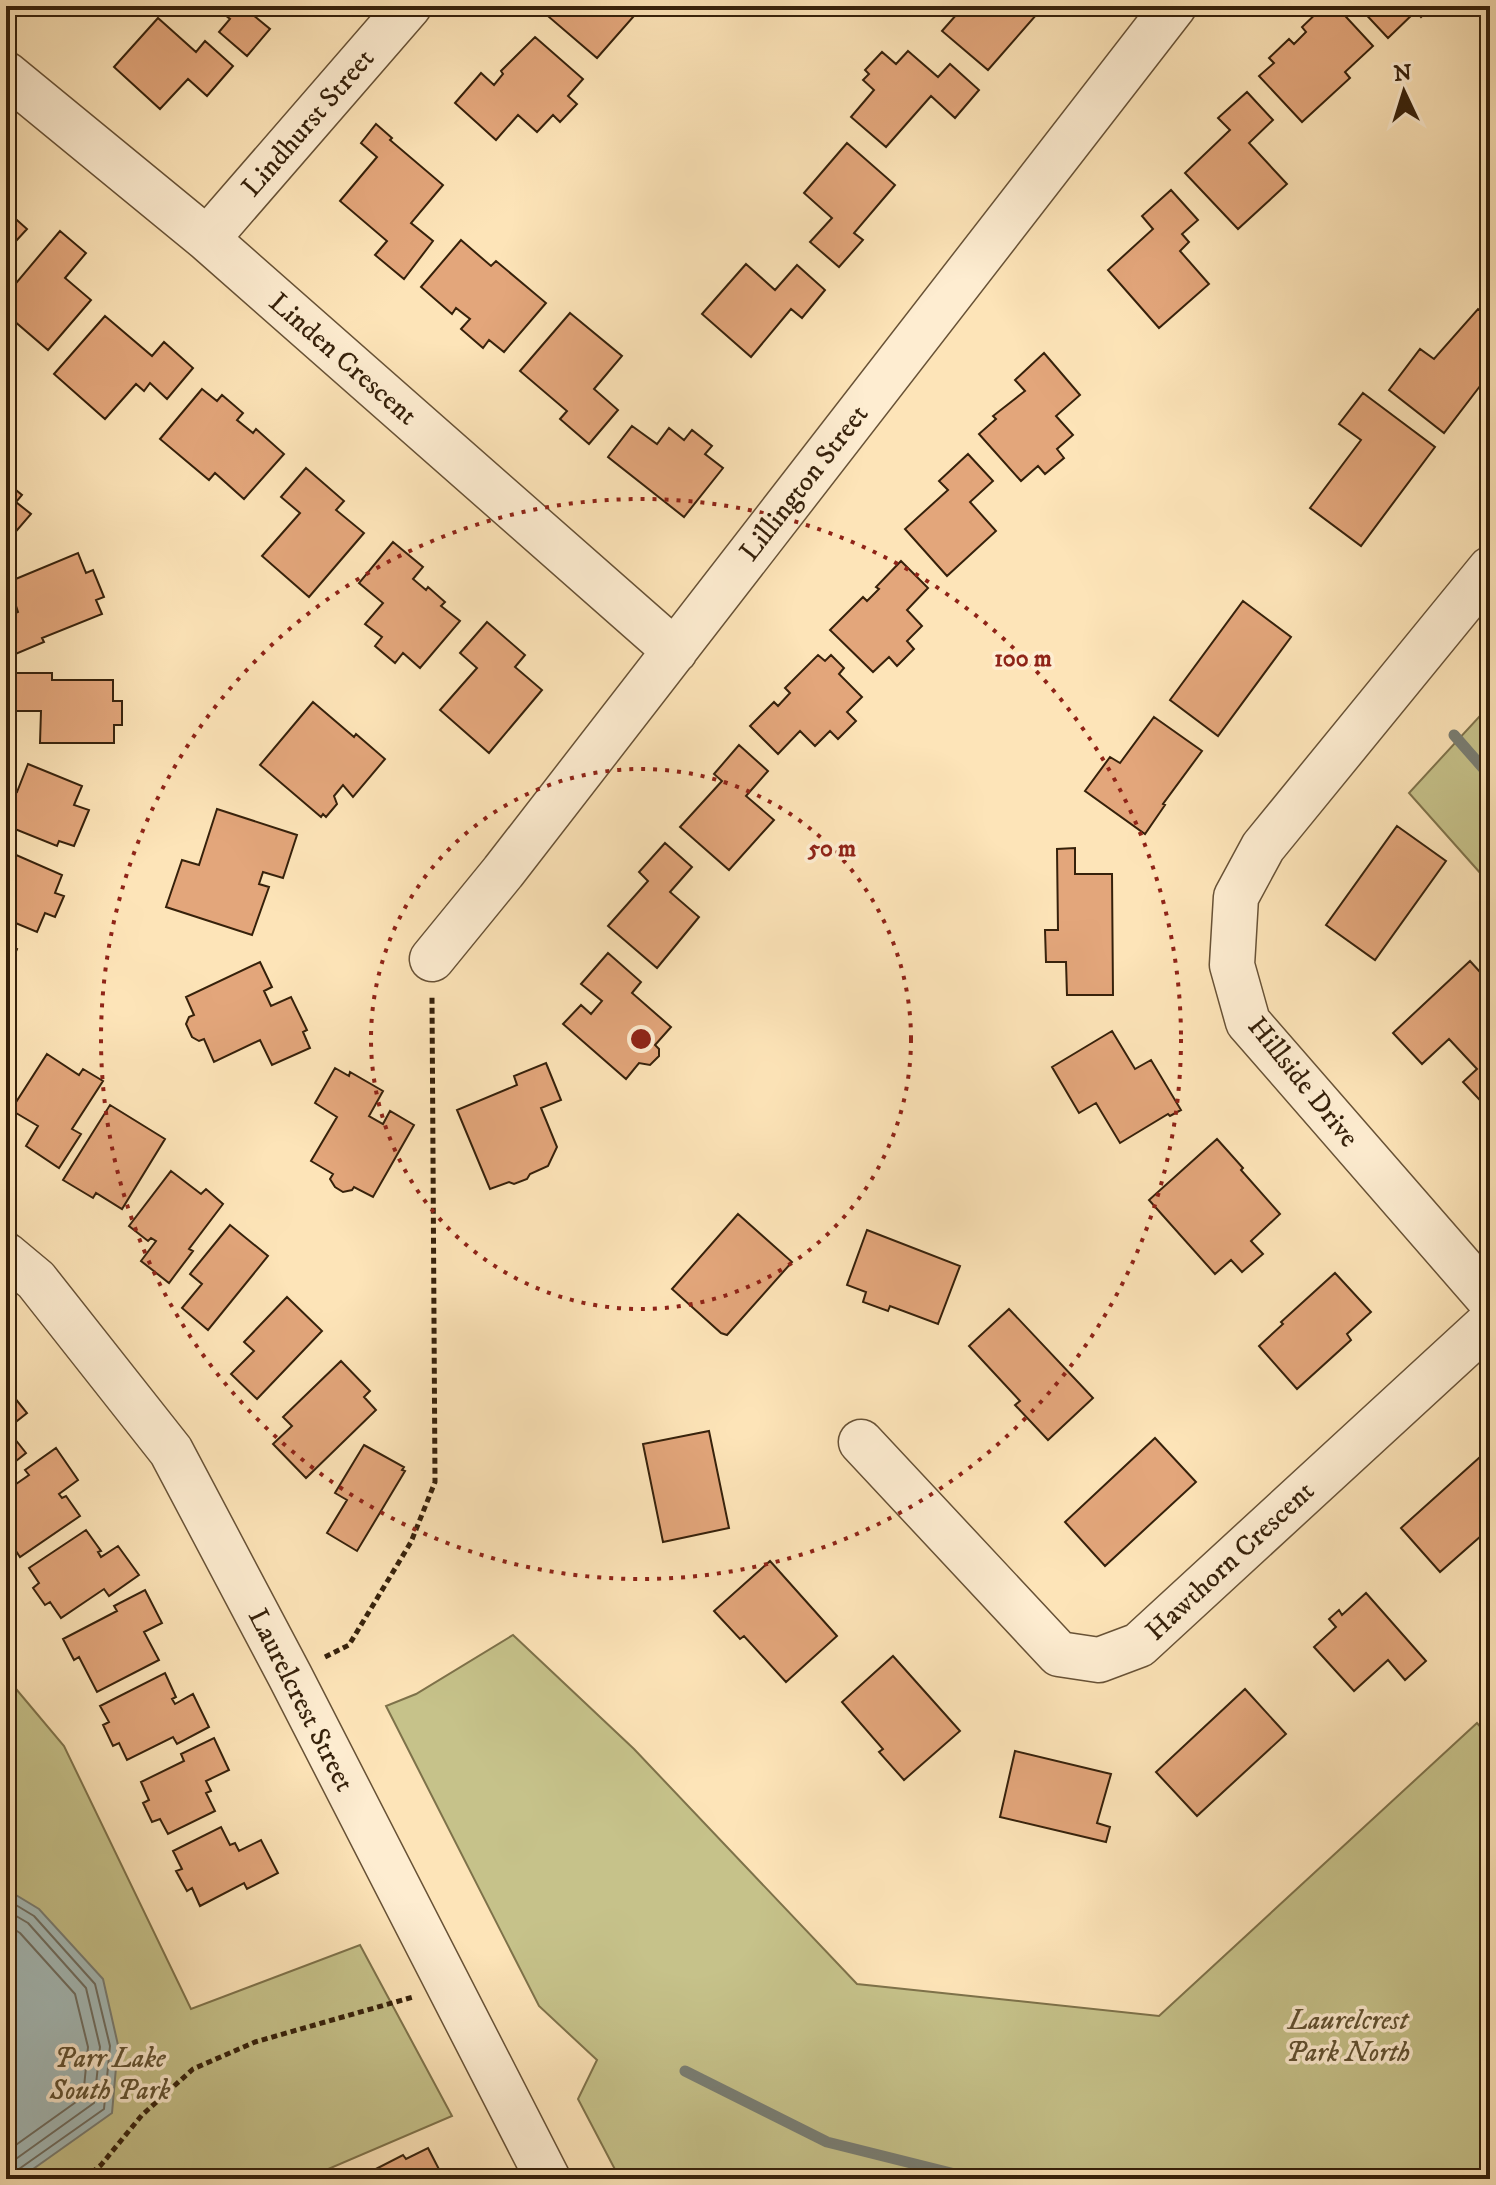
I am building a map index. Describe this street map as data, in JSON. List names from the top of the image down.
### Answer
{
  "streets": {
    "street": [
      "Lindhurst Street",
      "Linden Crescent",
      "Lillington Street",
      "Hillside Drive",
      "Hawthorn Crescent",
      "Laurelcrest Street"
    ]
  },
  "crossings": [
    ["Lindhurst Street", "Linden Crescent"],
    ["Linden Crescent", "Lillington Street"]
  ],
  "parks": ["Laurelcrest Park North", "Parr Lake South Park"],
  "north": "top",
  "rings": ["100 m", "50 m"]
}
